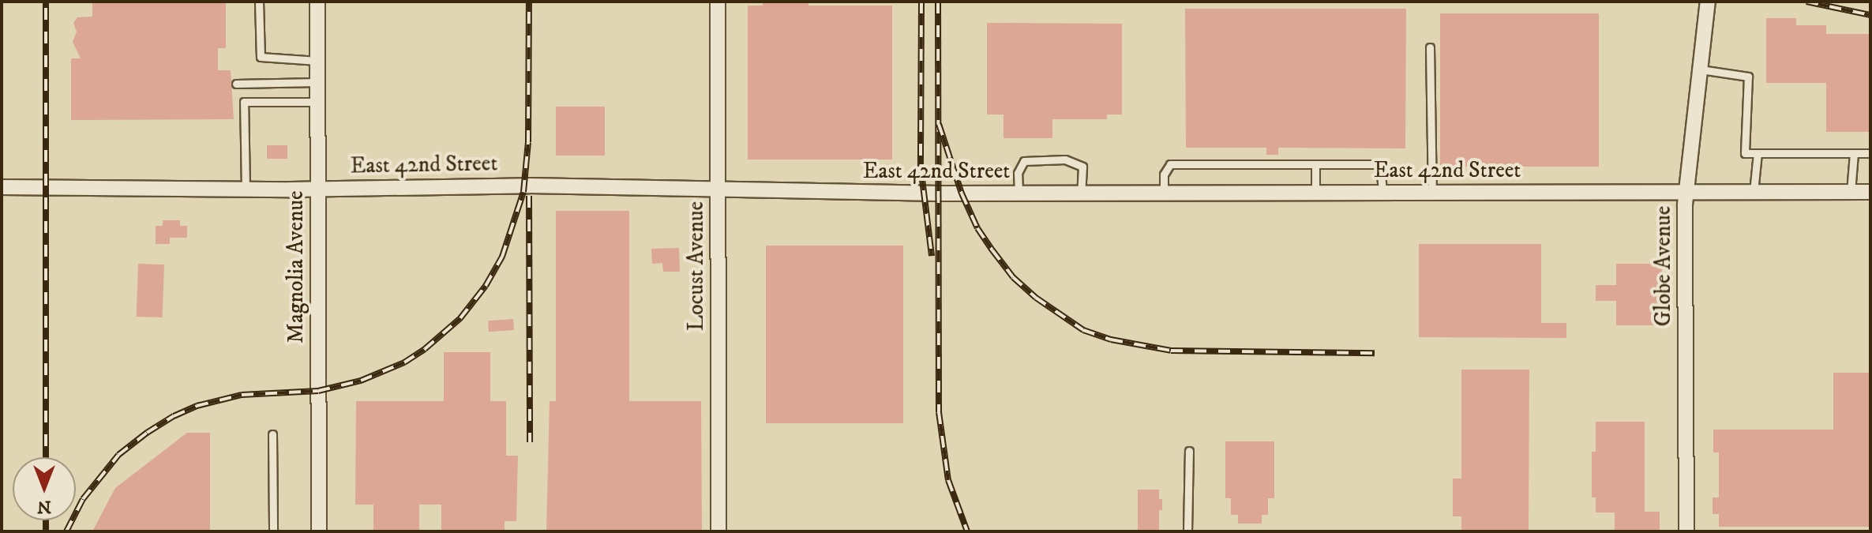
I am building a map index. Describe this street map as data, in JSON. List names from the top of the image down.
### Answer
{
  "streets": {
    "street": [
      "East 42nd Street",
      "Locust Avenue",
      "Globe Avenue",
      "Magnolia Avenue"
    ]
  },
  "crossings": [
    ["East 42nd Street", "Locust Avenue"],
    ["East 42nd Street", "Globe Avenue"],
    ["East 42nd Street", "Magnolia Avenue"]
  ],
  "north": "bottom"
}
